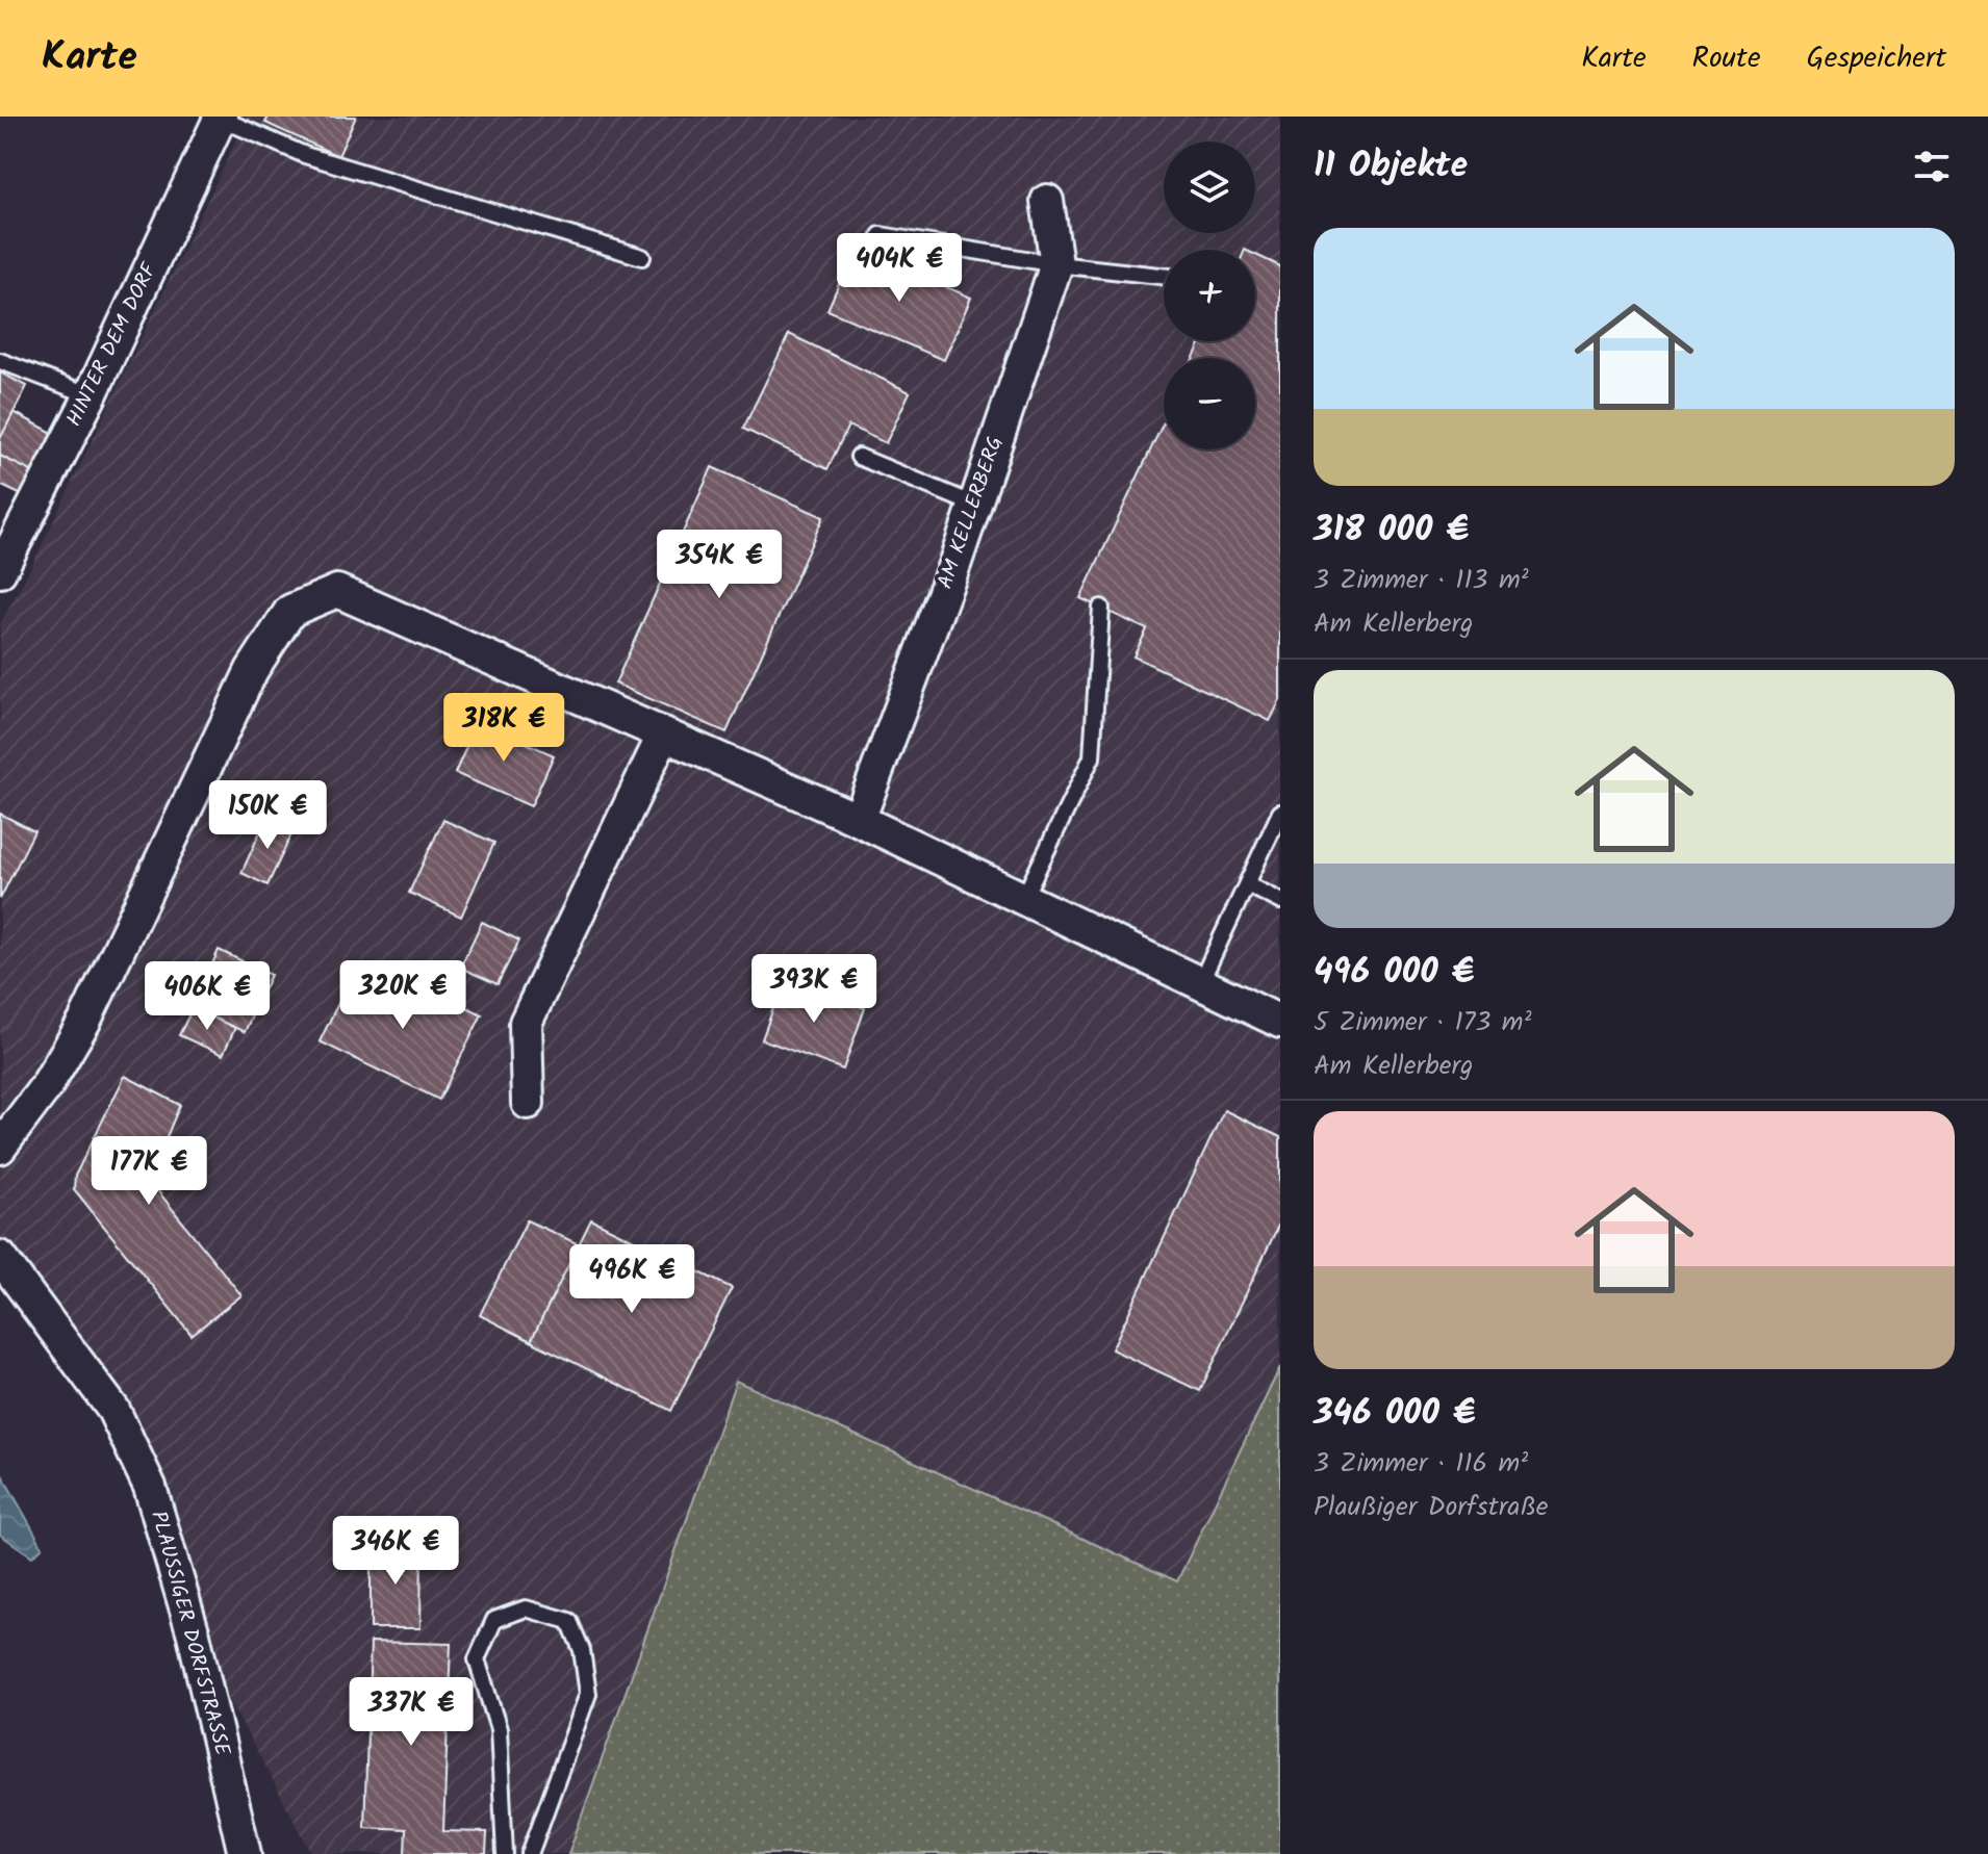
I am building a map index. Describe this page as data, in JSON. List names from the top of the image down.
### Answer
{
  "streets": {
    "street": ["HINTER DEM DORF", "AM KELLERBERG", "PLAUSSIGER DORFSTRASSE"]
  },
  "page": {
    "header": "Karte",
    "nav": ["Karte", "Route", "Gespeichert"],
    "heading": "11 Objekte",
    "map_buttons": ["+", "−"],
    "list": [
      {
        "name": "318 000 €",
        "note": "3 Zimmer · 113 m² · Am Kellerberg"
      },
      {
        "name": "496 000 €",
        "note": "5 Zimmer · 173 m² · Am Kellerberg"
      },
      {
        "name": "346 000 €",
        "note": "3 Zimmer · 116 m² · Plaußiger Dorfstraße"
      }
    ],
    "price": [
      "404K €",
      "354K €",
      "318K €",
      "150K €",
      "393K €",
      "320K €",
      "406K €",
      "177K €",
      "496K €",
      "346K €",
      "337K €"
    ]
  }
}
